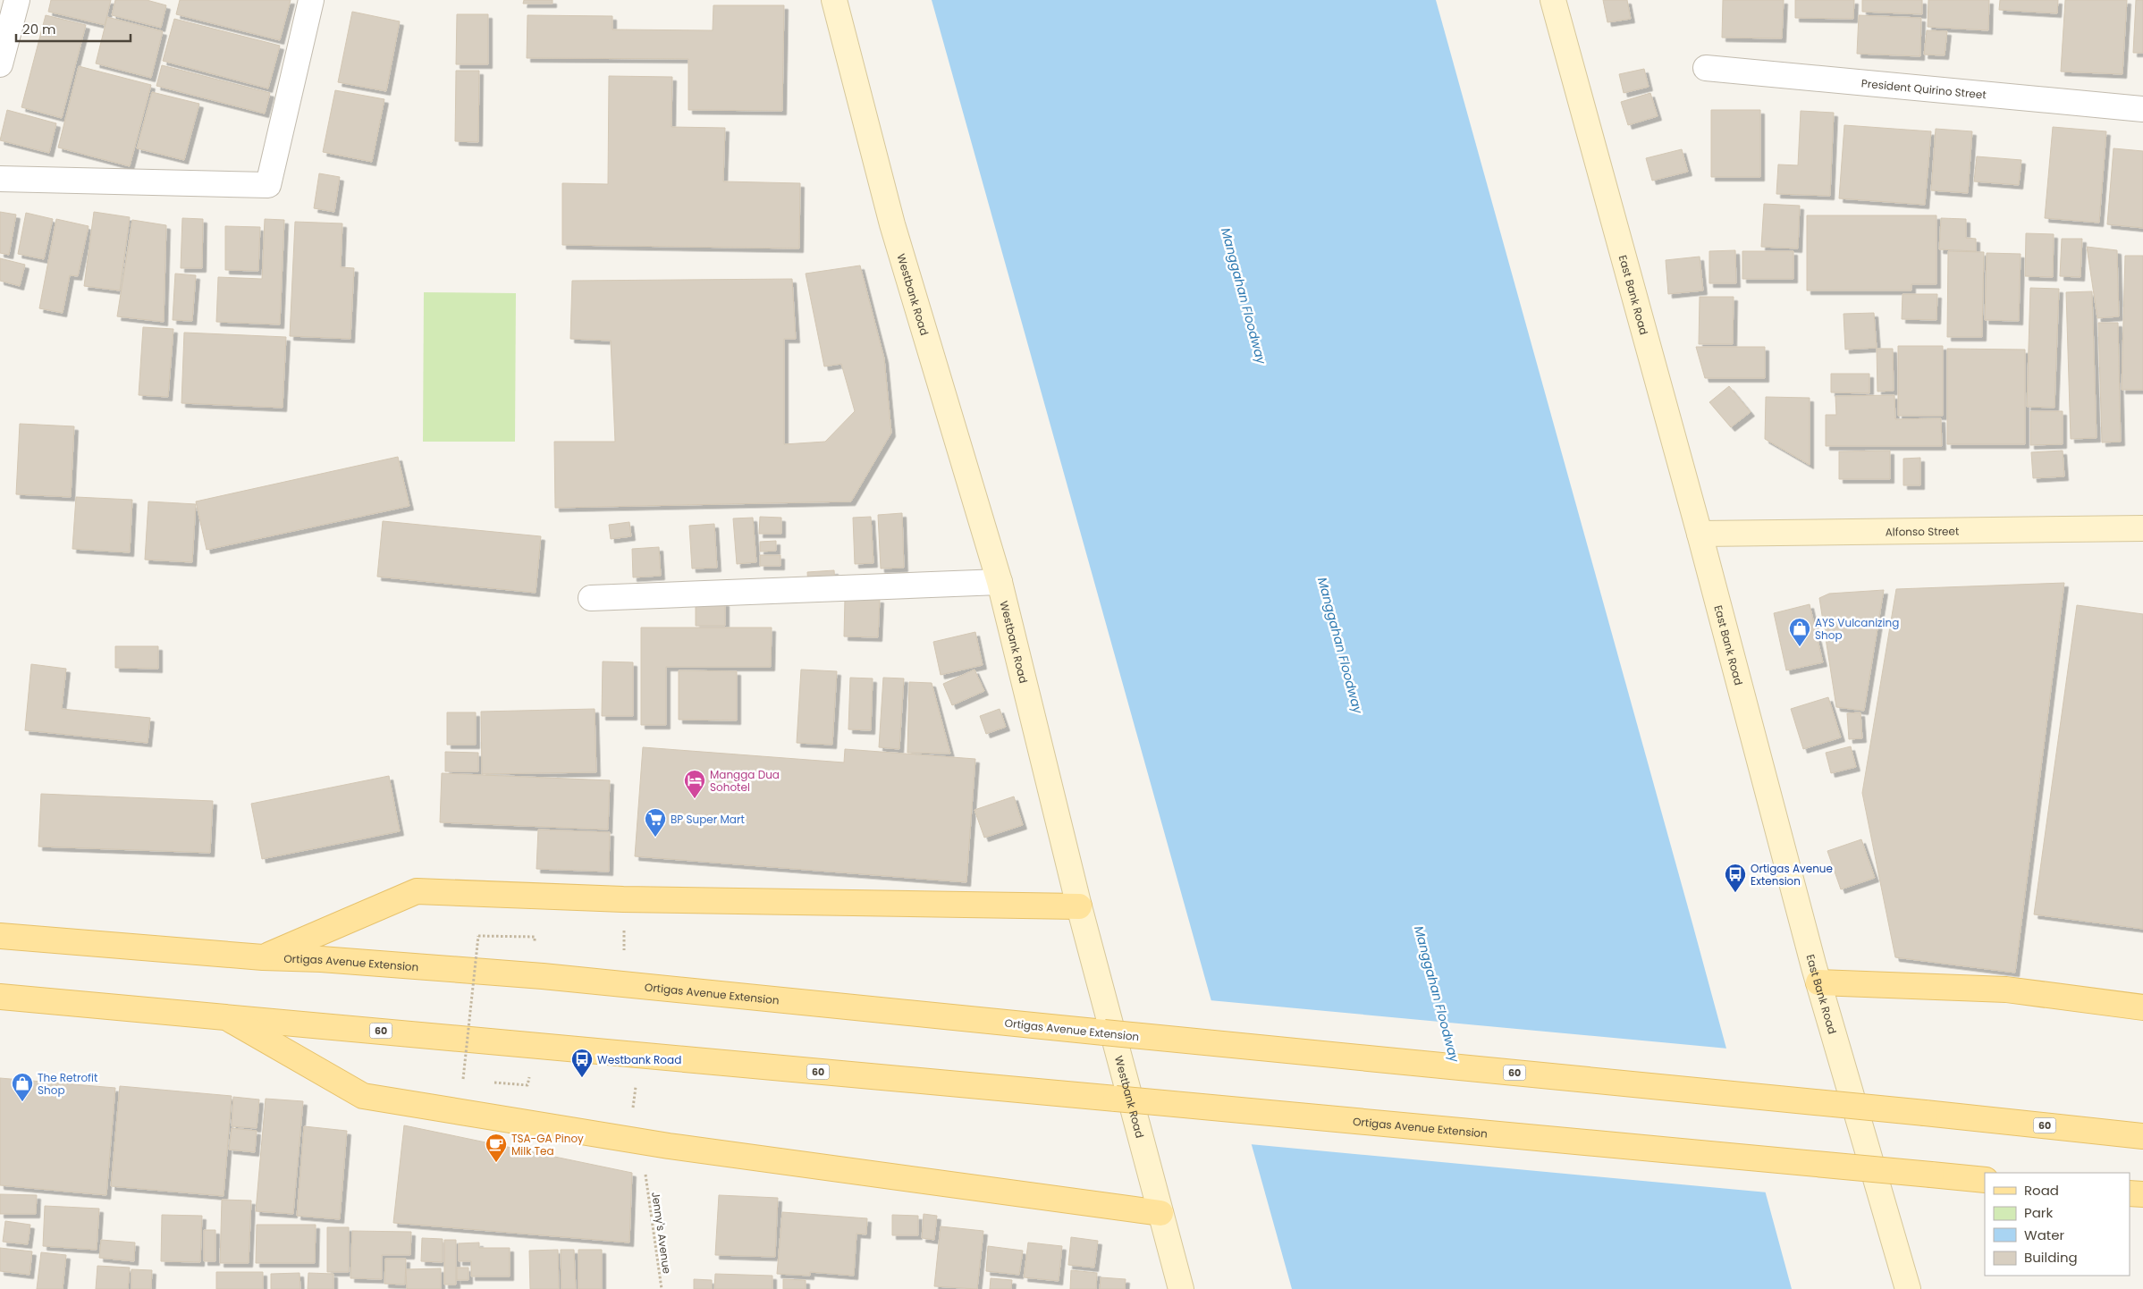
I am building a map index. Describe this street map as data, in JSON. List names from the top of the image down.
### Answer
{
  "streets": {
    "main road": ["Ortigas Avenue Extension", "60"],
    "street": [
      "President Quirino Street",
      "Westbank Road",
      "East Bank Road",
      "Alfonso Street"
    ],
    "path": ["Jenny's Avenue"]
  },
  "crossings": [
    ["East Bank Road", "Alfonso Street"]
  ],
  "water": ["Manggahan Floodway"],
  "places": {
    "shop": ["AYS Vulcanizing Shop", "The Retrofit Shop"],
    "hotel": ["Mangga Dua Sohotel"],
    "supermarket": ["BP Super Mart"],
    "bus stop": ["Ortigas Avenue Extension", "Westbank Road"],
    "cafe": ["TSA-GA Pinoy Milk Tea"]
  },
  "legend": [
    "Road",
    "Park",
    "Water",
    "Building"
  ],
  "scale_bar": "20 m"
}
